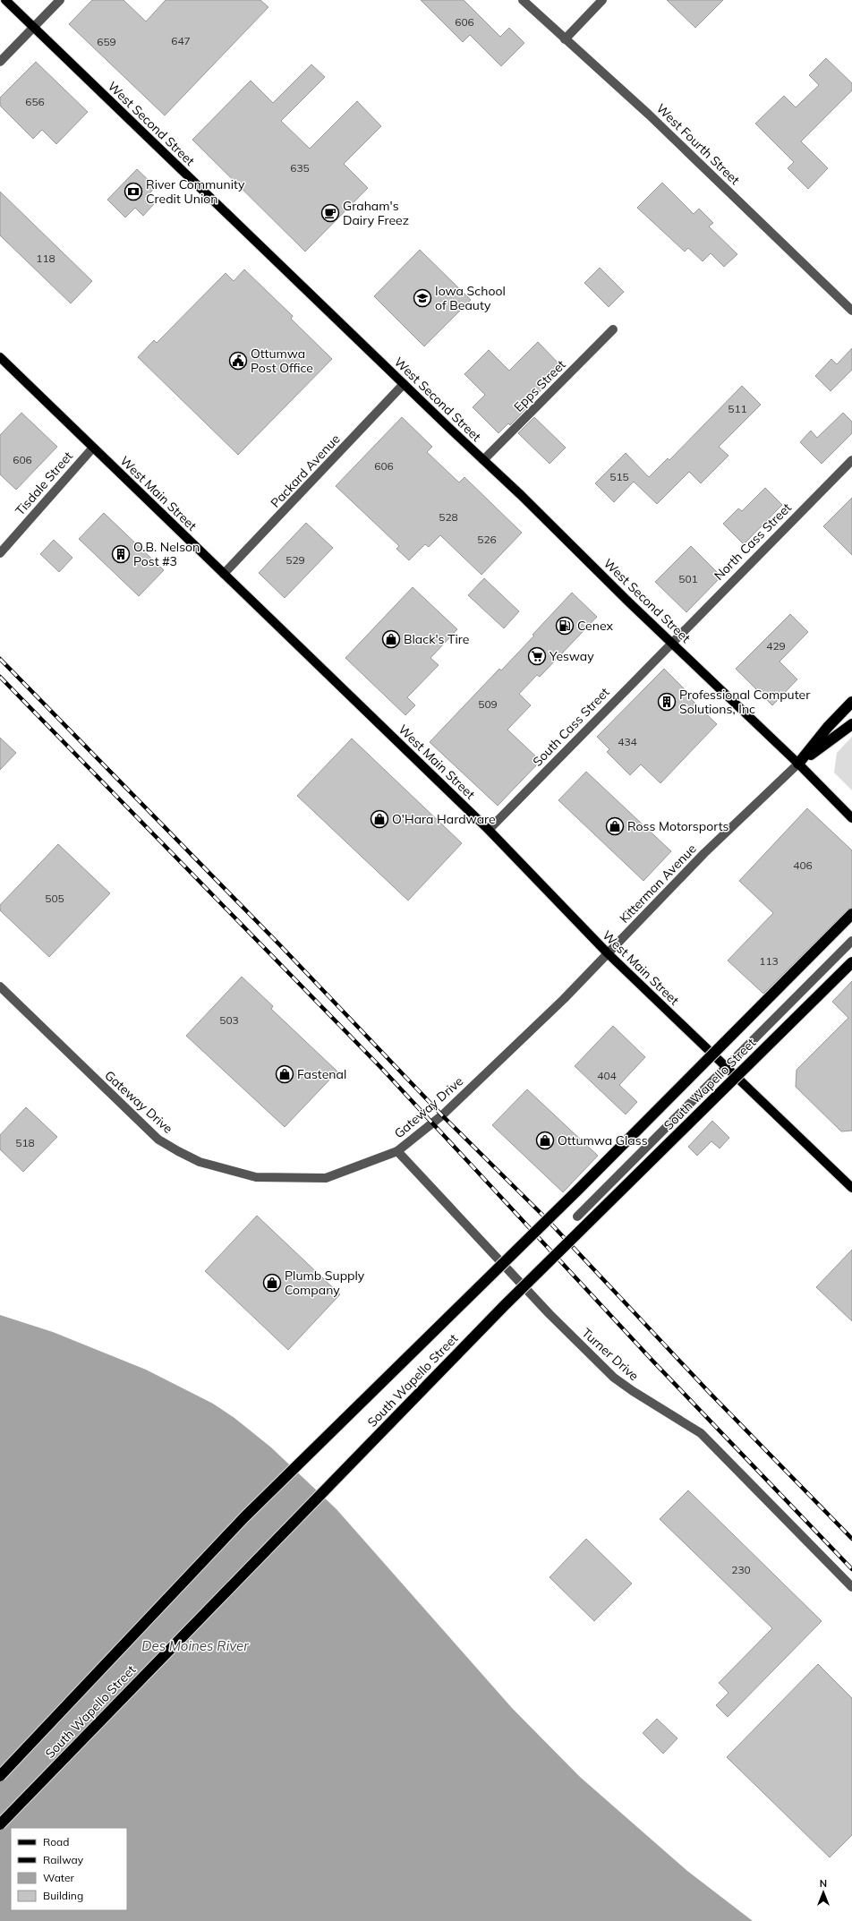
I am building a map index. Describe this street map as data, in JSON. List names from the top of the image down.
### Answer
{
  "streets": {
    "highway": ["South Wapello Street"],
    "main road": ["West Second Street", "West Main Street"],
    "street": [
      "West Fourth Street",
      "Epps Street",
      "Packard Avenue",
      "Tisdale Street",
      "North Cass Street",
      "South Cass Street",
      "Kitterman Avenue",
      "Gateway Drive",
      "Turner Drive"
    ]
  },
  "crossings": [
    ["West Second Street", "Epps Street"],
    ["West Second Street", "Packard Avenue"],
    ["West Second Street", "North Cass Street"],
    ["West Second Street", "South Cass Street"],
    ["West Second Street", "Kitterman Avenue"],
    ["Packard Avenue", "West Main Street"],
    ["Tisdale Street", "West Main Street"],
    ["West Main Street", "South Cass Street"],
    ["West Main Street", "Kitterman Avenue"],
    ["West Main Street", "South Wapello Street"],
    ["North Cass Street", "South Cass Street"],
    ["Kitterman Avenue", "Gateway Drive"],
    ["Gateway Drive", "Turner Drive"]
  ],
  "water": ["Des Moines River"],
  "places": {
    "bank": ["River Community Credit Union"],
    "cafe": ["Graham's Dairy Freez"],
    "school or university": ["Iowa School of Beauty"],
    "public building": ["Ottumwa Post Office"],
    "building": ["O.B. Nelson Post #3", "Professional Computer Solutions, Inc"],
    "fuel station": ["Cenex"],
    "shop": [
      "Black's Tire",
      "O'Hara Hardware",
      "Ross Motorsports",
      "Fastenal",
      "Ottumwa Glass",
      "Plumb Supply Company"
    ],
    "supermarket": ["Yesway"]
  },
  "house_numbers": [
    "606",
    "647",
    "659",
    "656",
    "635",
    "118",
    "511",
    "606",
    "606",
    "515",
    "528",
    "526",
    "529",
    "501",
    "429",
    "509",
    "434",
    "406",
    "505",
    "113",
    "503",
    "404",
    "518",
    "230"
  ],
  "legend": [
    "Road",
    "Railway",
    "Water",
    "Building"
  ],
  "north": "top"
}
